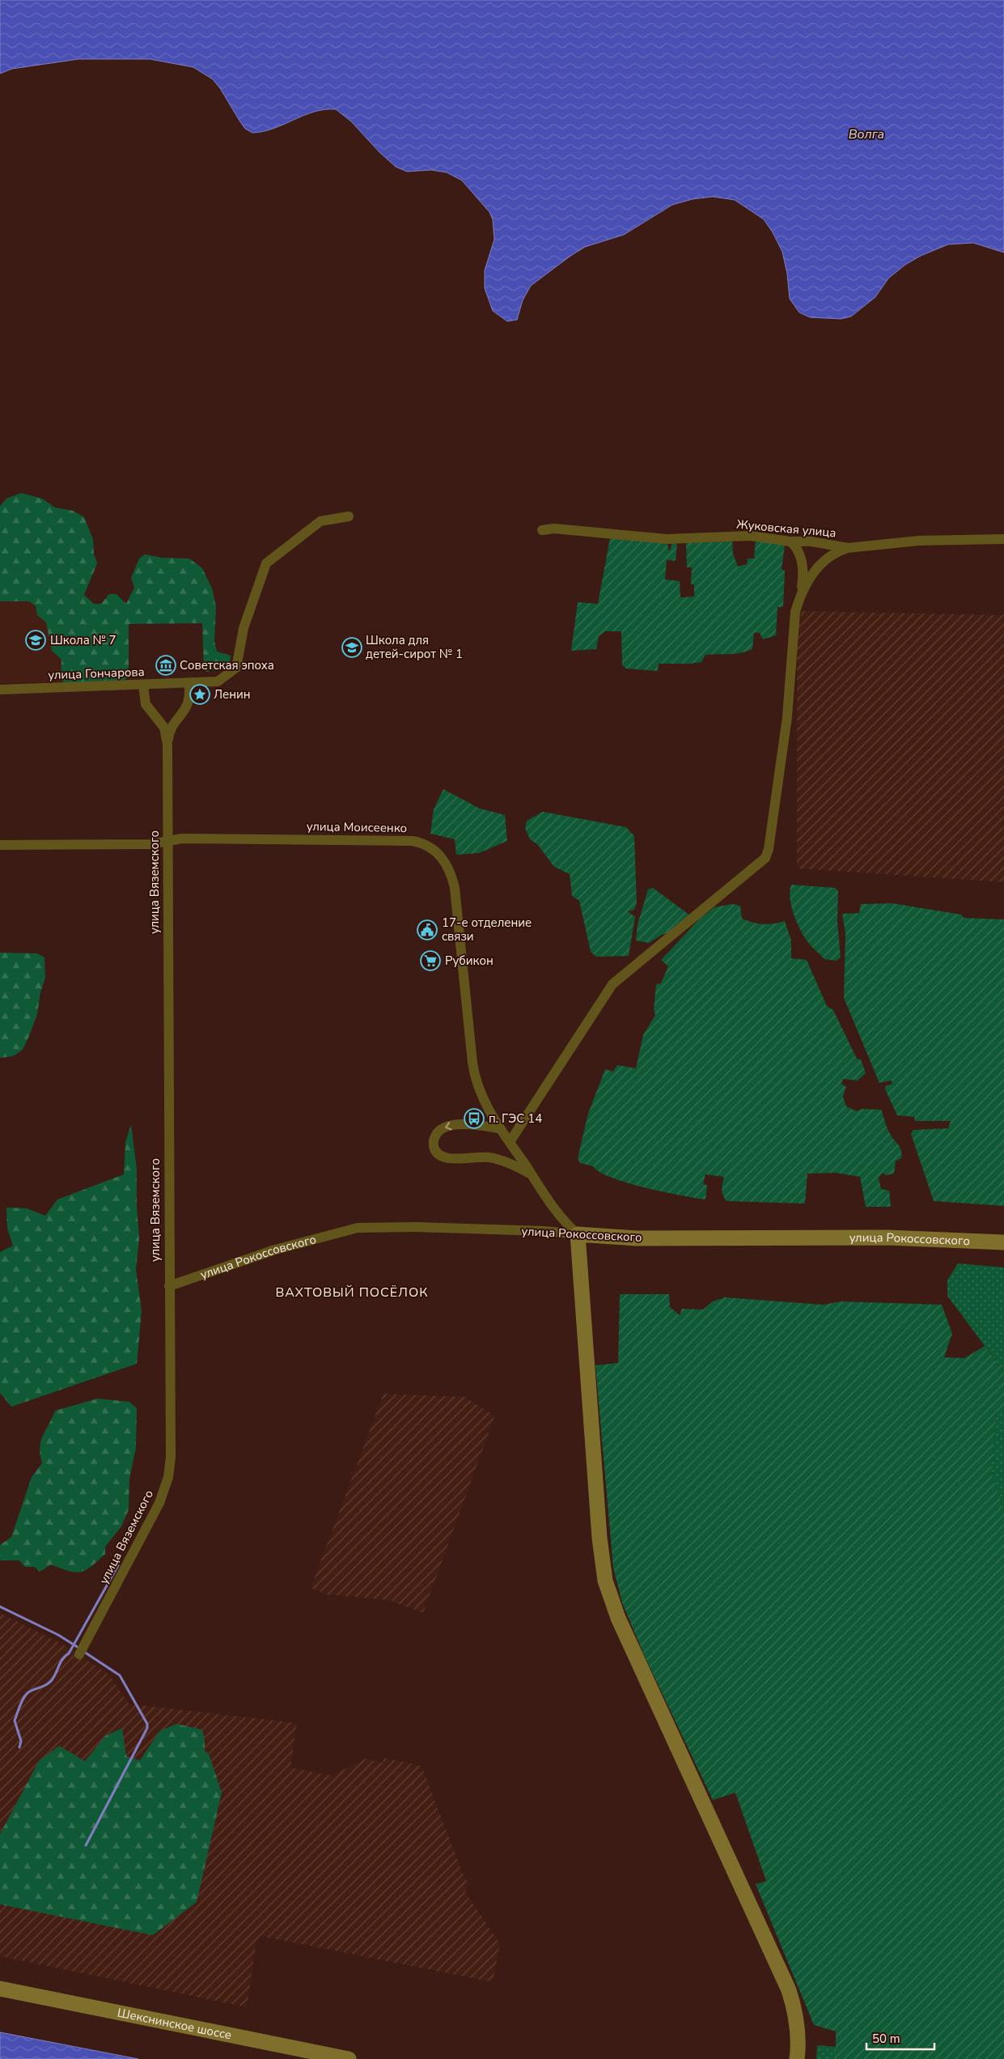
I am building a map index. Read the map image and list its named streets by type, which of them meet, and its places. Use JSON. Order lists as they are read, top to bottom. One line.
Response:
{"streets":{"street":["Жуковская улица","улица Гончарова","улица Моисеенко","улица Вяземского","улица Рокоссовского","Шекснинское шоссе"]},"crossings":[["улица Моисеенко","улица Вяземского"],["улица Моисеенко","улица Рокоссовского"],["улица Вяземского","улица Рокоссовского"]],"districts":["ВАХТОВЫЙ ПОСЁЛОК"],"water":["Волга"],"places":{"school or university":["Школа № 7","Школа для детей-сирот № 1"],"museum":["Советская эпоха"],"place":["Ленин"],"public building":["17-е отделение связи"],"supermarket":["Рубикон"],"bus stop":["п. ГЭС 14"]},"scale_bar":"50 m"}
